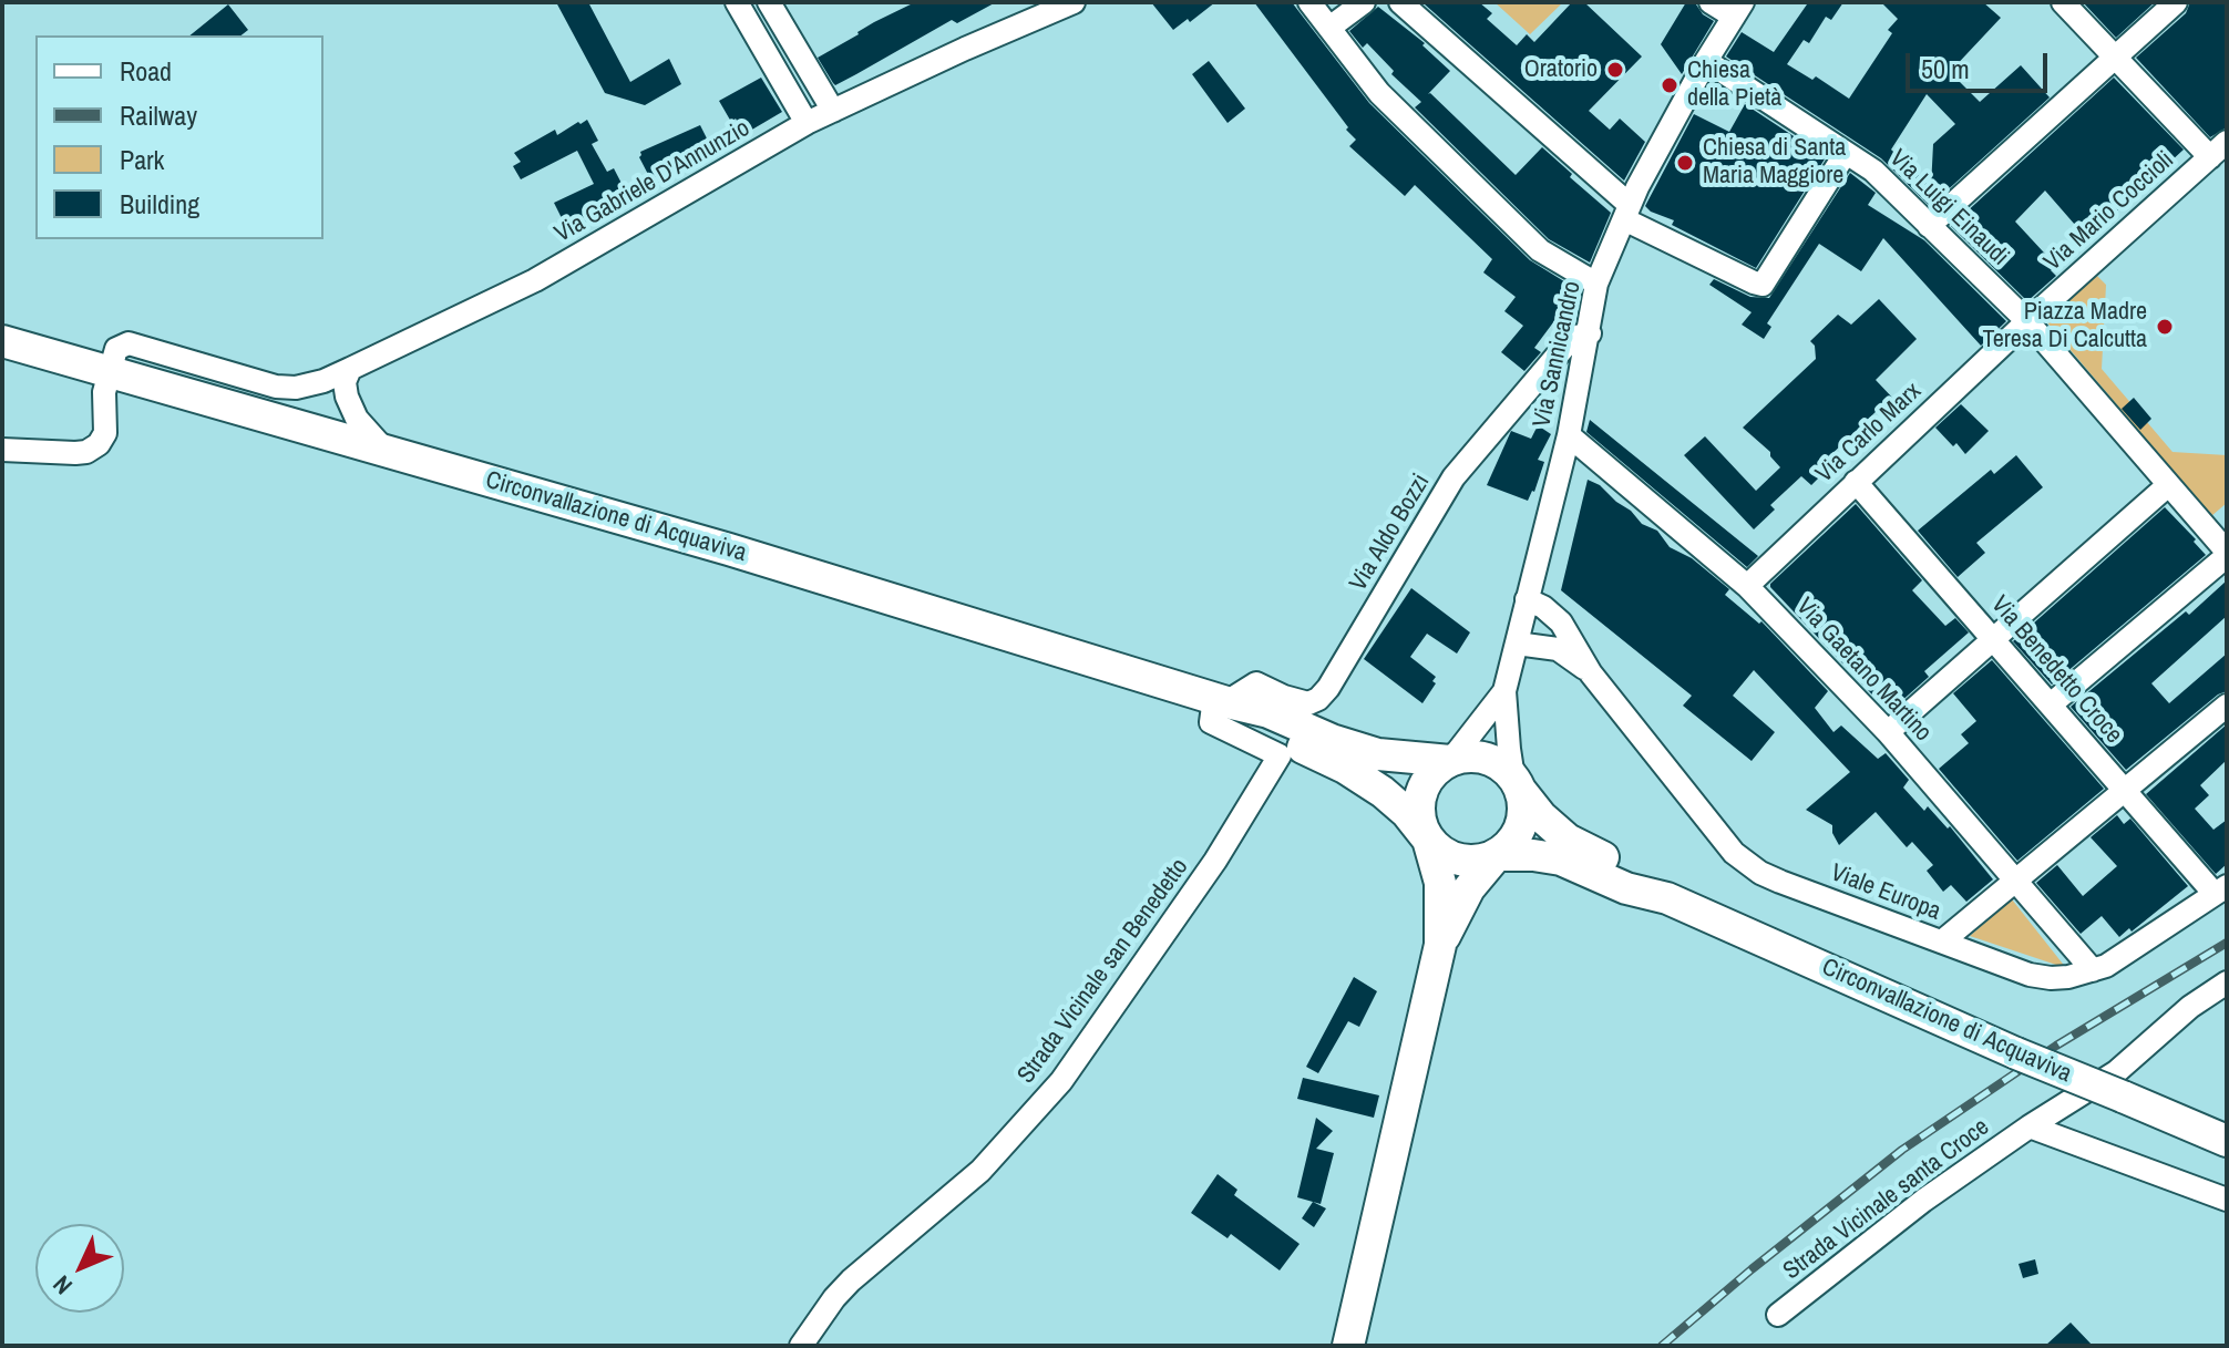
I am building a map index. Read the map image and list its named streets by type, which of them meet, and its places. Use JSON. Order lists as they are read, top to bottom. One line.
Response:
{"streets":{"main road":["Circonvallazione di Acquaviva"],"street":["Via Gabriele D'Annunzio","Via Luigi Einaudi","Via Mario Coccioli","Via Sannicandro","Via Carlo Marx","Via Aldo Bozzi","Via Gaetano Martino","Via Benedetto Croce","Viale Europa","Strada Vicinale san Benedetto","Strada Vicinale santa Croce"]},"crossings":[["Via Gabriele D'Annunzio","Circonvallazione di Acquaviva"],["Via Luigi Einaudi","Via Mario Coccioli"],["Via Luigi Einaudi","Via Sannicandro"],["Via Luigi Einaudi","Via Carlo Marx"],["Via Mario Coccioli","Via Carlo Marx"],["Via Sannicandro","Via Aldo Bozzi"],["Via Sannicandro","Via Gaetano Martino"],["Via Sannicandro","Viale Europa"],["Via Carlo Marx","Via Gaetano Martino"],["Via Carlo Marx","Via Benedetto Croce"],["Circonvallazione di Acquaviva","Via Aldo Bozzi"],["Circonvallazione di Acquaviva","Strada Vicinale san Benedetto"],["Via Aldo Bozzi","Strada Vicinale san Benedetto"],["Via Gaetano Martino","Viale Europa"],["Via Benedetto Croce","Viale Europa"]],"places":["Oratorio","Chiesa della Pietà","Chiesa di Santa Maria Maggiore","Piazza Madre Teresa Di Calcutta"],"legend":["Road","Railway","Park","Building"],"scale_bar":"50 m","north":"bottom left"}
